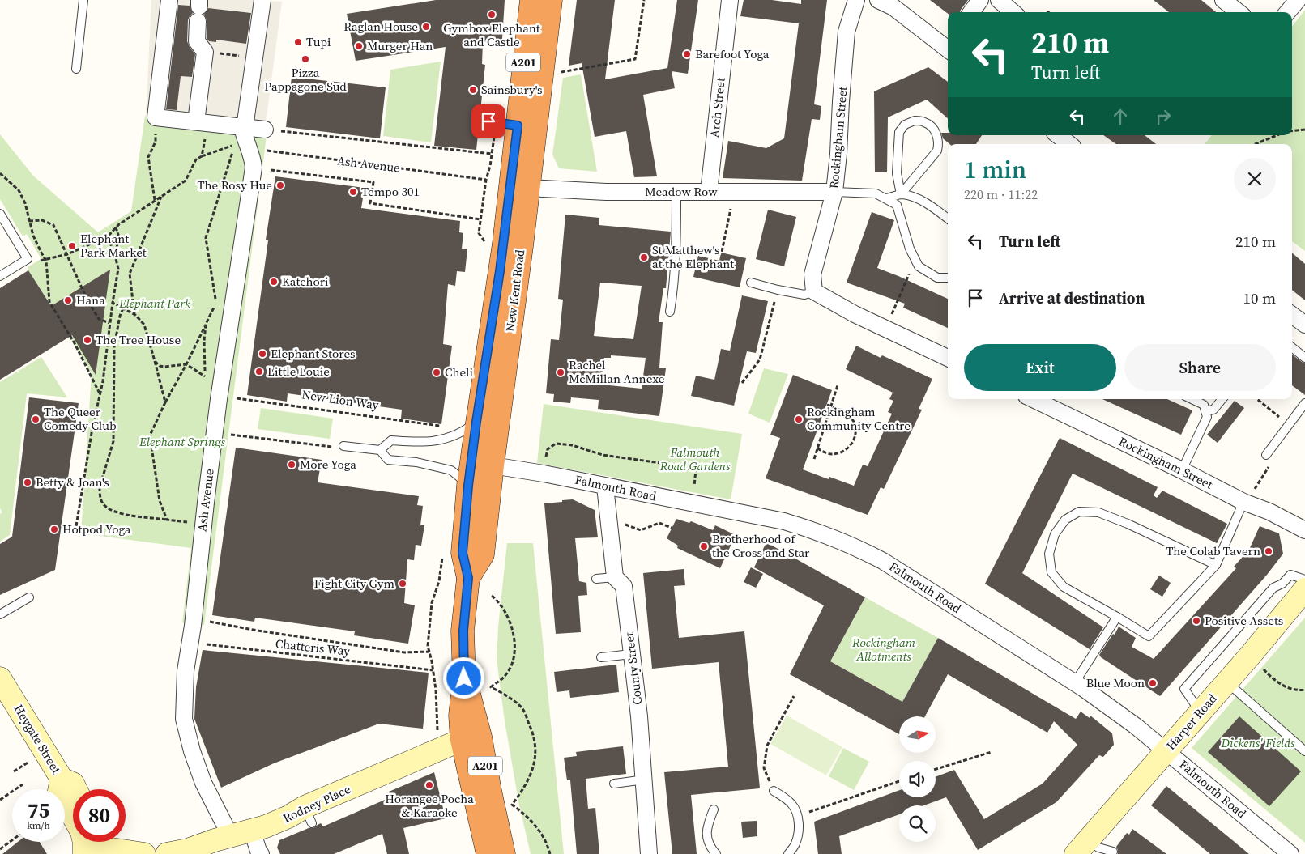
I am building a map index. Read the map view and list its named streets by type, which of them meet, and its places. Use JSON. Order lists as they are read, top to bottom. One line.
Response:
{"streets":{"highway":["A201","New Kent Road"],"street":["Arch Street","Rockingham Street","Ash Avenue","Meadow Row","Falmouth Road","County Street","Harper Road","Heygate Street","Rodney Place"],"path":["New Lion Way","Chatteris Way"]},"crossings":[["Arch Street","Meadow Row"],["Rockingham Street","Meadow Row"],["Ash Avenue","New Lion Way"],["Ash Avenue","Chatteris Way"],["Ash Avenue","Rodney Place"],["Meadow Row","New Kent Road"],["New Kent Road","Falmouth Road"],["New Kent Road","Rodney Place"],["Falmouth Road","County Street"],["Falmouth Road","Harper Road"]],"parks":["Elephant Park","Elephant Springs","Falmouth Road Gardens","Rockingham Allotments","Dickens' Fields"],"places":["Gymbox Elephant and Castle","Raglan House","Tupi","Murger Han","Barefoot Yoga","Pizza Pappagone Sud","Sainsbury's","The Rosy Hue","Tempo 301","Elephant Park Market","St Matthew's at the Elephant","Katchori","Hana","The Tree House","Elephant Stores","Little Louie","Cheli","Rachel McMillan Annexe","The Queer Comedy Club","Rockingham Community Centre","More Yoga","Betty & Joan's","Hotpod Yoga","Brotherhood of the Cross and Star","The Colab Tavern","Fight City Gym","Positive Assets","Blue Moon","Horangee Pocha & Karaoke"],"north":"right","page":{"turn":["210 m","Turn left"],"heading":["1 min","220 m · 11:22"],"list":[{"name":"Turn left","value":"210 m"},{"name":"Arrive at destination","value":"10 m"}],"buttons":["Exit","Share"],"speed":"75 km/h","limit":"80"}}
